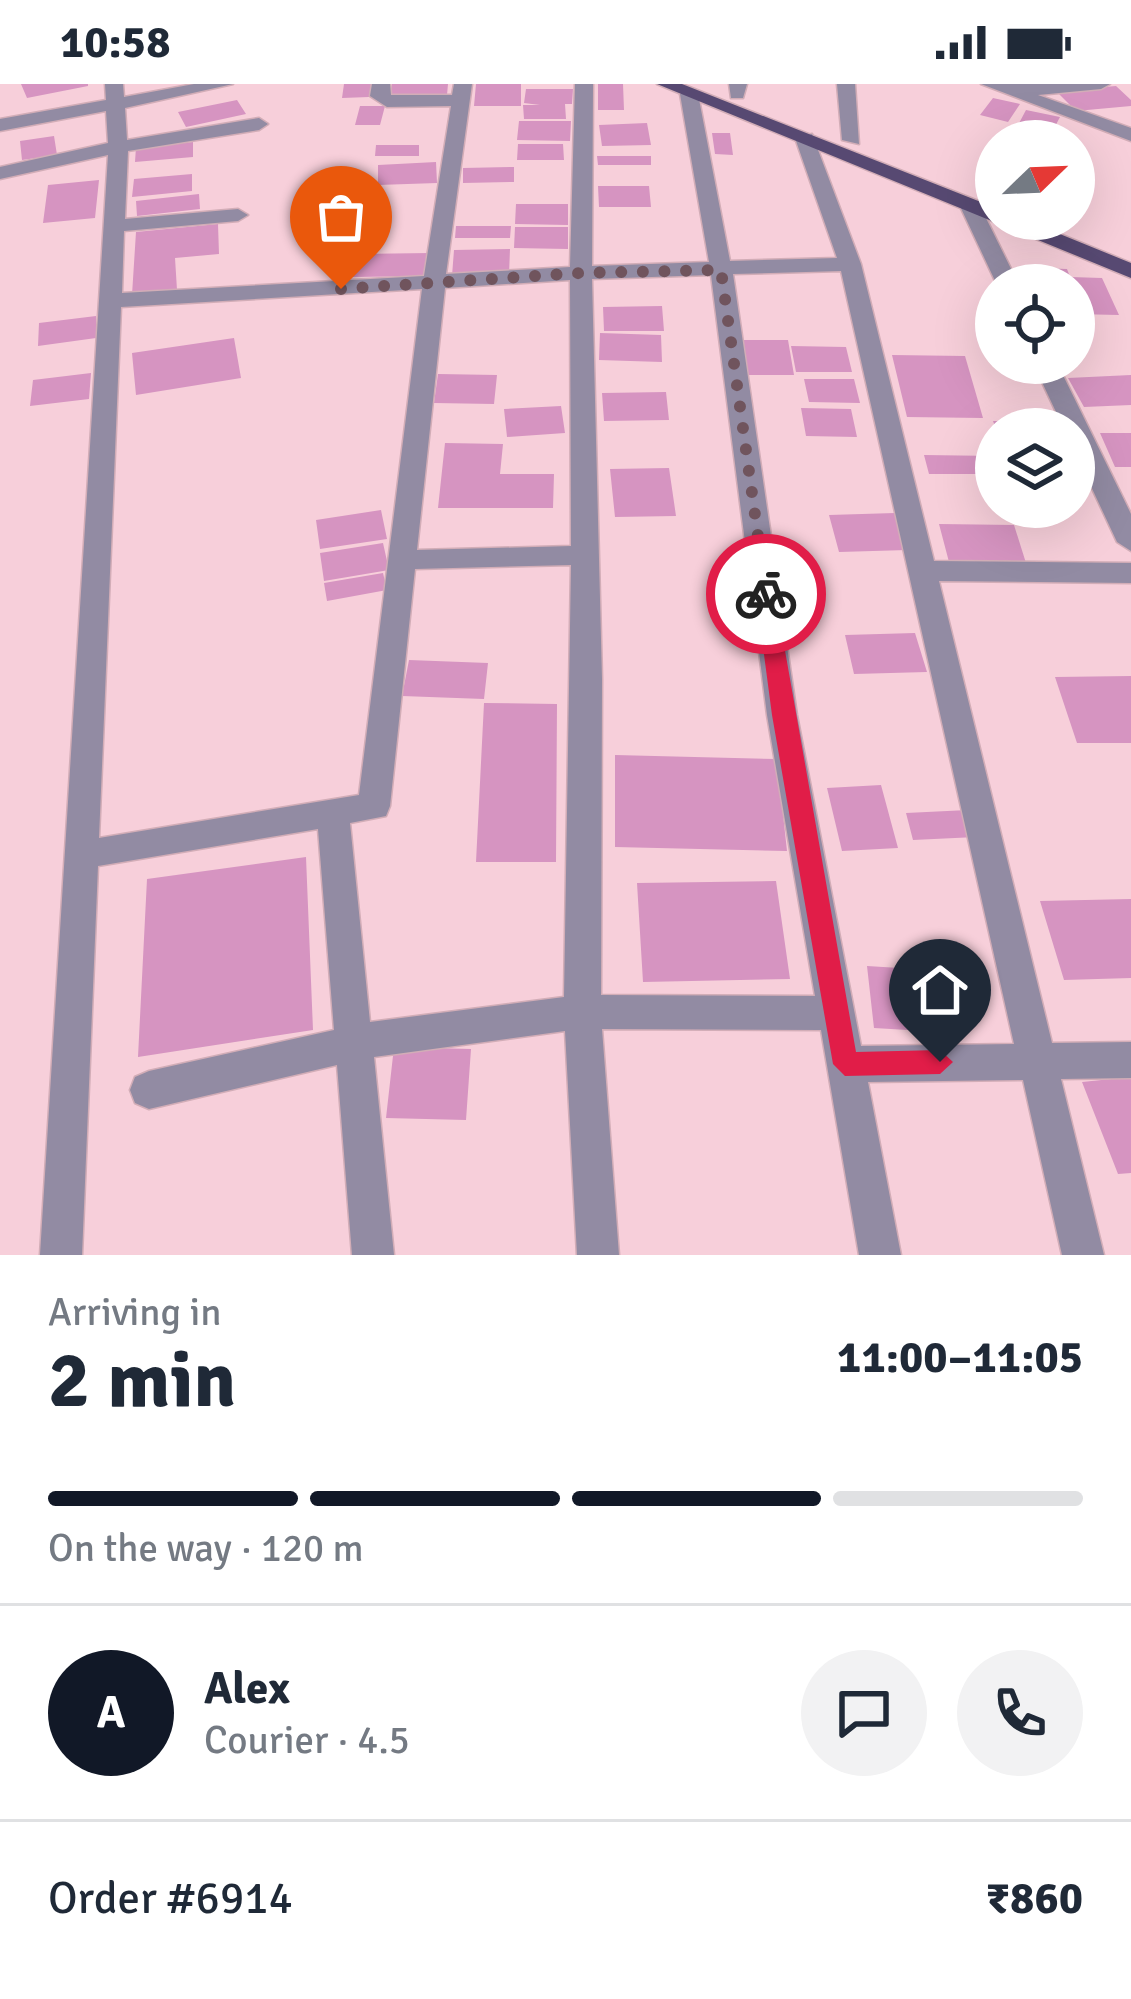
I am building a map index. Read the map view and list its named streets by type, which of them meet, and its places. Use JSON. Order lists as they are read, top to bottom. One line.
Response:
{"north":"top right","page":{"status":"10:58","heading":["2 min","Arriving in","11:00–11:05"],"panel":["Alex","Courier · 4.5","Order #6914","₹860"],"bar":"On the way · 120 m","round":"A"}}
